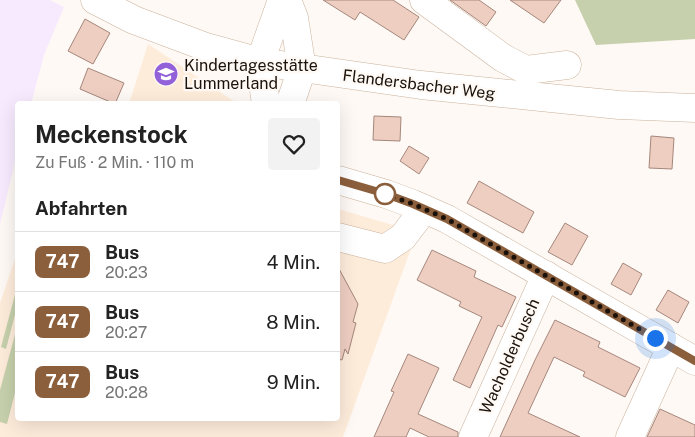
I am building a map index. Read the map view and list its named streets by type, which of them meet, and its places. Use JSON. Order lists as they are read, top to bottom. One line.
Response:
{"streets":{"street":["Flandersbacher Weg","Wacholderbusch"]},"places":{"school or university":["Kindertagesstätte Lummerland"]},"lines":["bus line 747"],"page":{"heading":[["Meckenstock","Zu Fuß · 2 Min. · 110 m"],"Abfahrten"],"list":[{"mark":"747","name":"Bus","note":"20:23","value":"4 Min."},{"mark":"747","name":"Bus","note":"20:27","value":"8 Min."},{"mark":"747","name":"Bus","note":"20:28","value":"9 Min."}]}}
